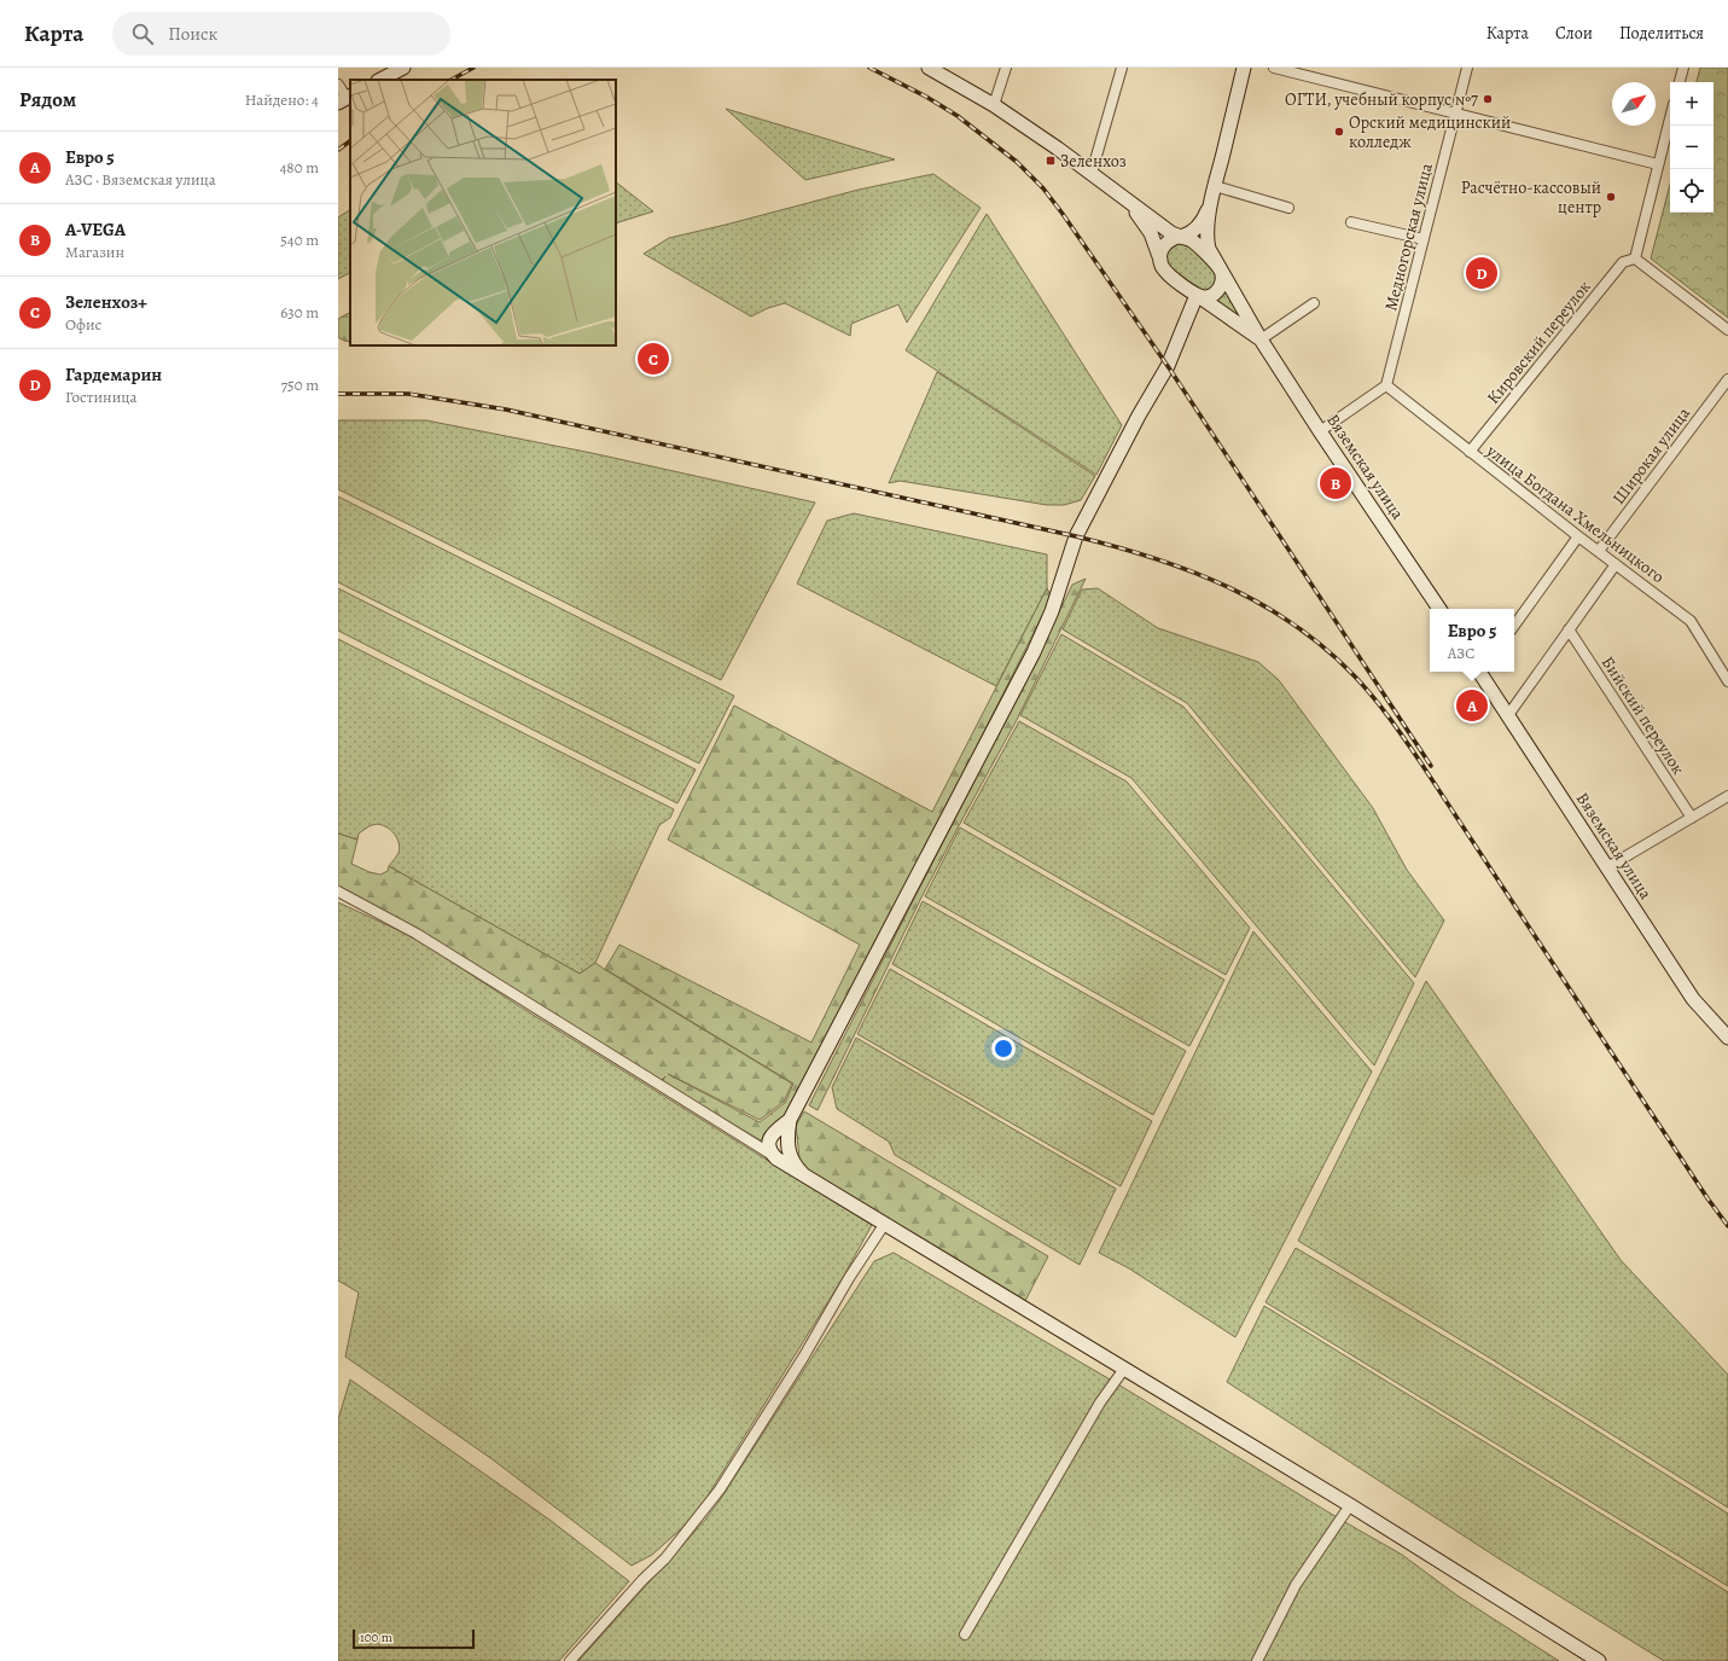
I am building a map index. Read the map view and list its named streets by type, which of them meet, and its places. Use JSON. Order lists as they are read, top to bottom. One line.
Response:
{"streets":{"main road":["Вяземская улица"],"street":["Медногорская улица","Кировский переулок","Широкая улица","улица Богдана Хмельницкого","Бийский переулок"]},"crossings":[["Медногорская улица","улица Богдана Хмельницкого"],["Кировский переулок","улица Богдана Хмельницкого"],["Широкая улица","улица Богдана Хмельницкого"]],"places":{"other":["ОГТИ, учебный корпус №7","Орский медицинский колледж","Расчётно-кассовый центр"],"transit":["Зеленхоз"]},"scale_bar":"100 m","north":"top right","page":{"header":"Карта","search":"Поиск","nav":["Карта","Слои","Поделиться"],"heading":["Рядом","Найдено: 4"],"map_buttons":["+","−"],"list":[{"mark":"A","name":"Евро 5","note":"АЗС · Вяземская улица","value":"480 m"},{"mark":"B","name":"A-VEGA","note":"Магазин","value":"540 m"},{"mark":"C","name":"Зеленхоз+","note":"Офис","value":"630 m"},{"mark":"D","name":"Гардемарин","note":"Гостиница","value":"750 m"}],"pins":["D","C","B","A"],"popup":["Евро 5","АЗС"],"scale":"100 m"}}
